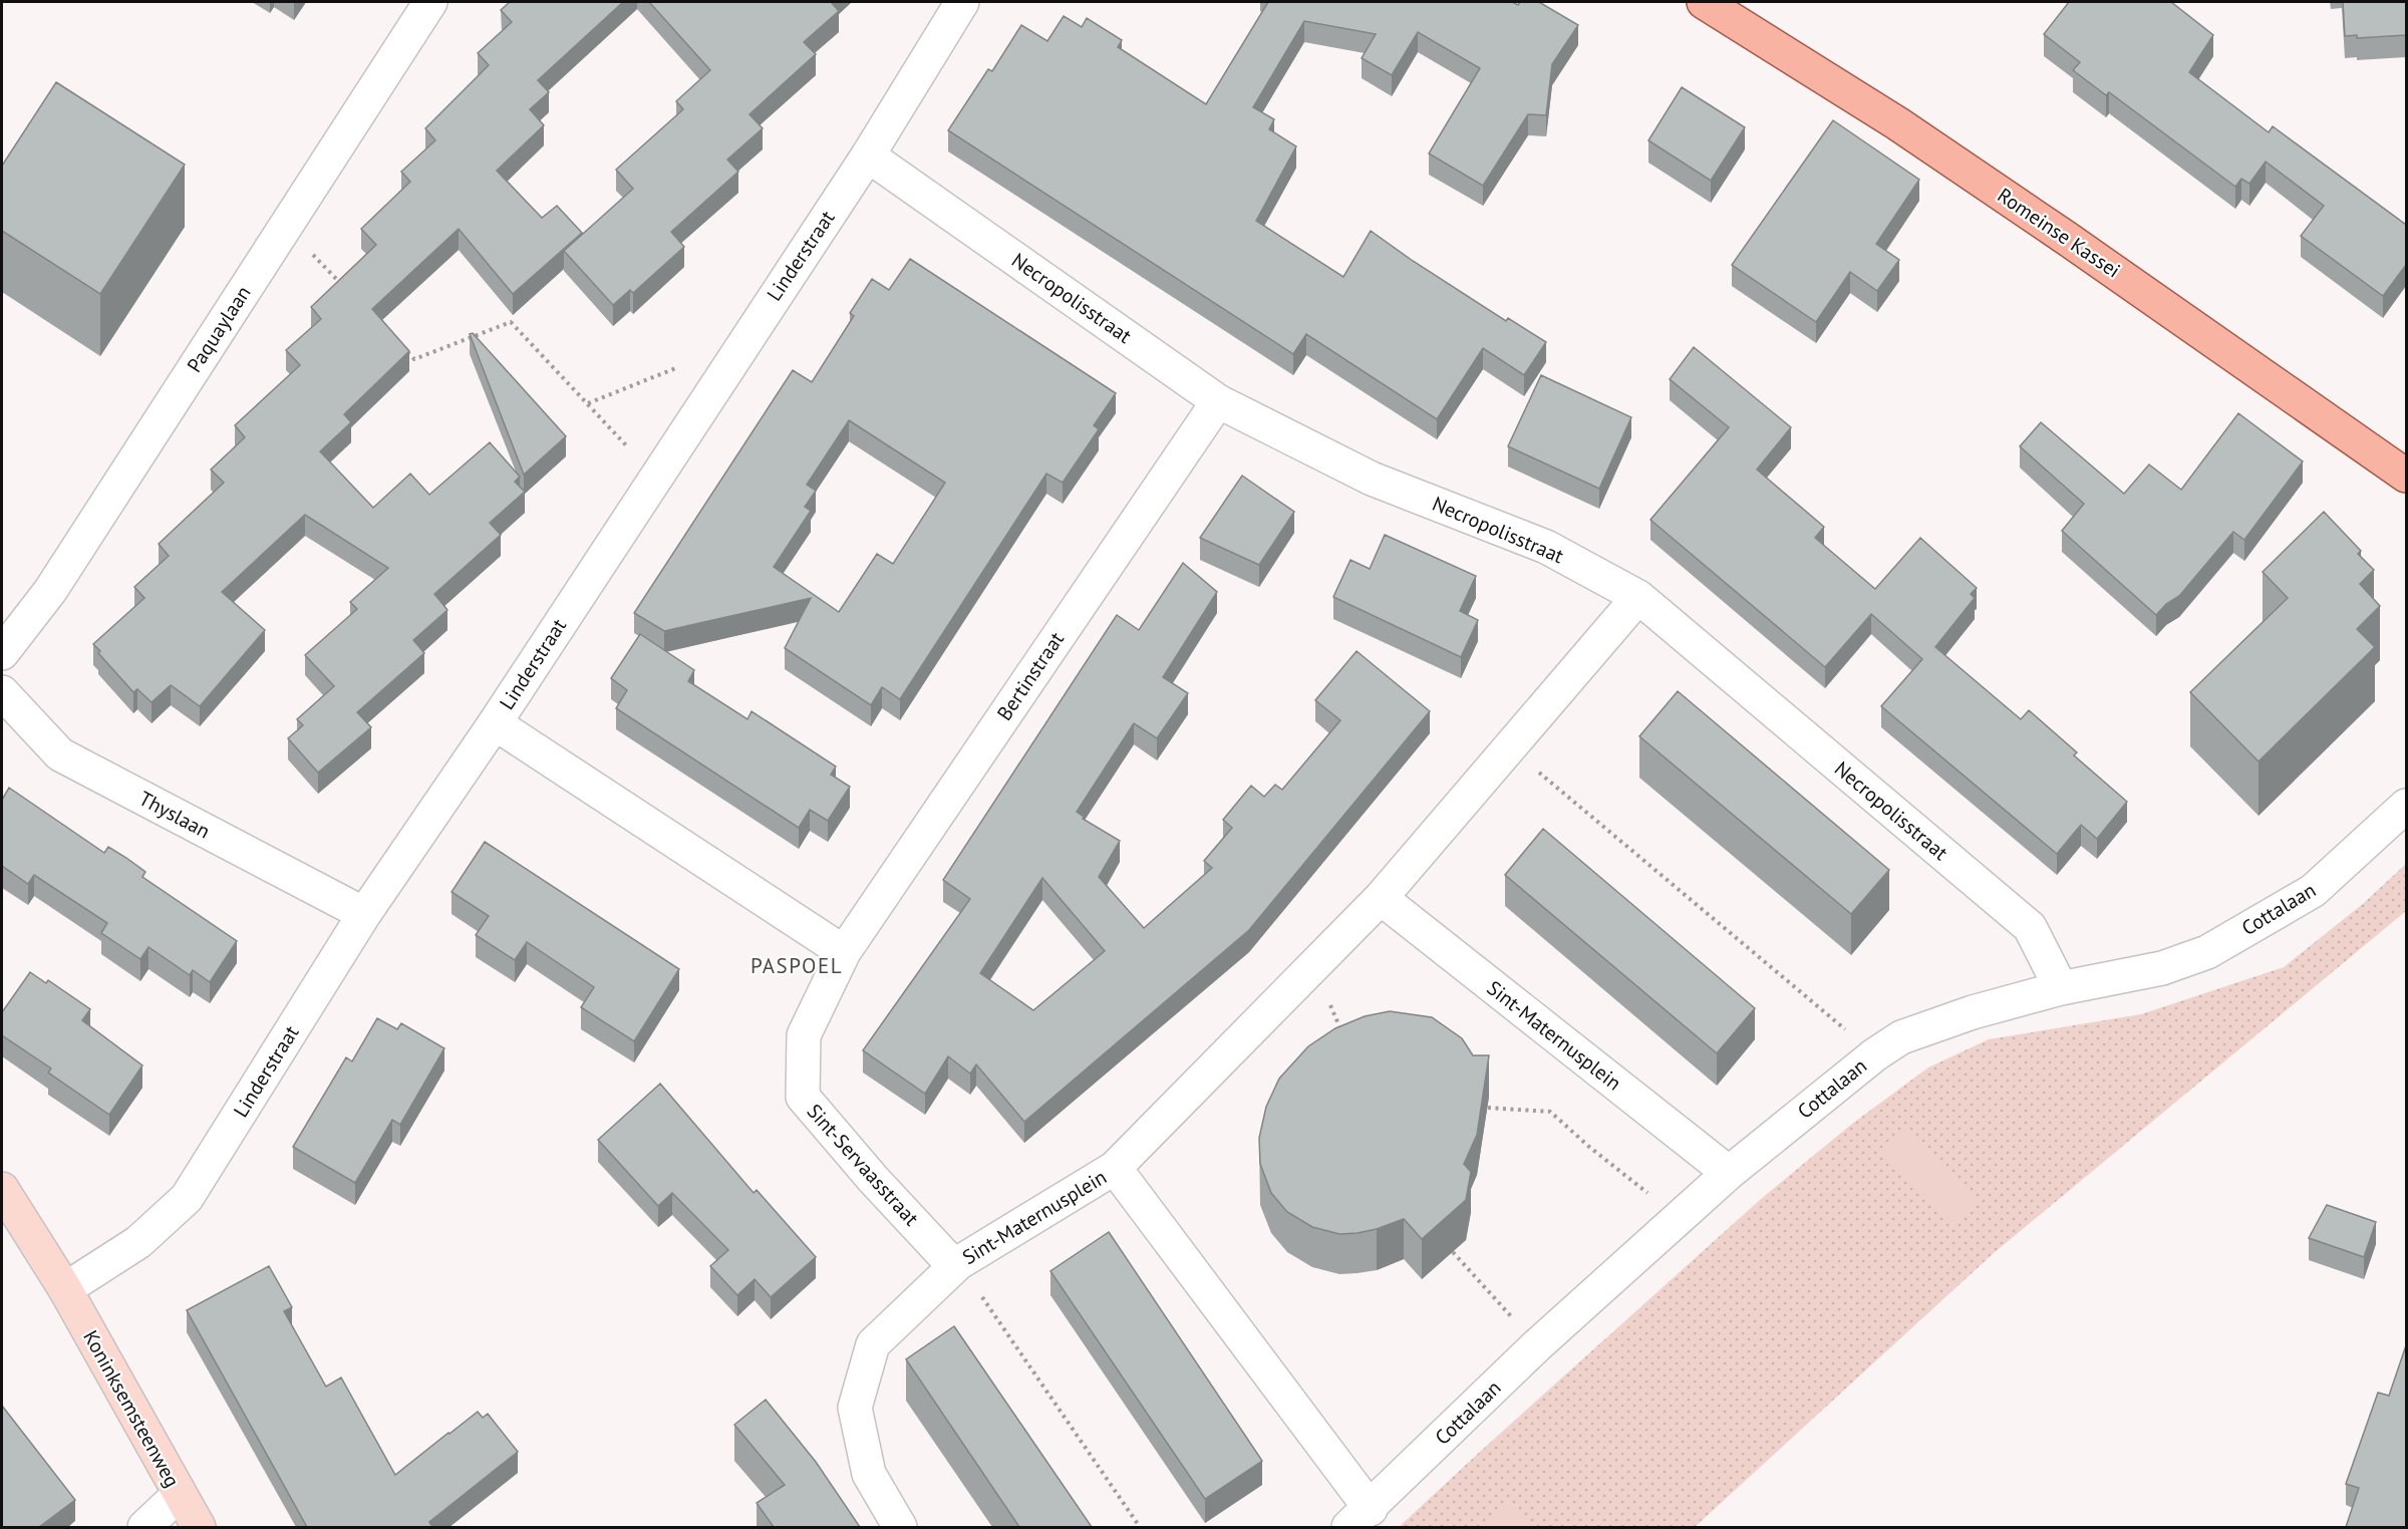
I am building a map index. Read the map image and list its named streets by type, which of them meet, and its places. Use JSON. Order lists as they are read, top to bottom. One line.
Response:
{"streets":{"main road":["Romeinse Kassei"],"street":["Linderstraat","Necropolisstraat","Paquaylaan","Bertinstraat","Thyslaan","Cottalaan","Sint-Maternusplein","Sint-Servaasstraat","Koninksemsteenweg"]},"crossings":[["Linderstraat","Necropolisstraat"],["Linderstraat","Thyslaan"],["Linderstraat","Koninksemsteenweg"],["Necropolisstraat","Bertinstraat"],["Necropolisstraat","Cottalaan"],["Necropolisstraat","Sint-Maternusplein"],["Bertinstraat","Sint-Servaasstraat"],["Cottalaan","Sint-Maternusplein"],["Sint-Maternusplein","Sint-Servaasstraat"]],"districts":["PASPOEL"]}
